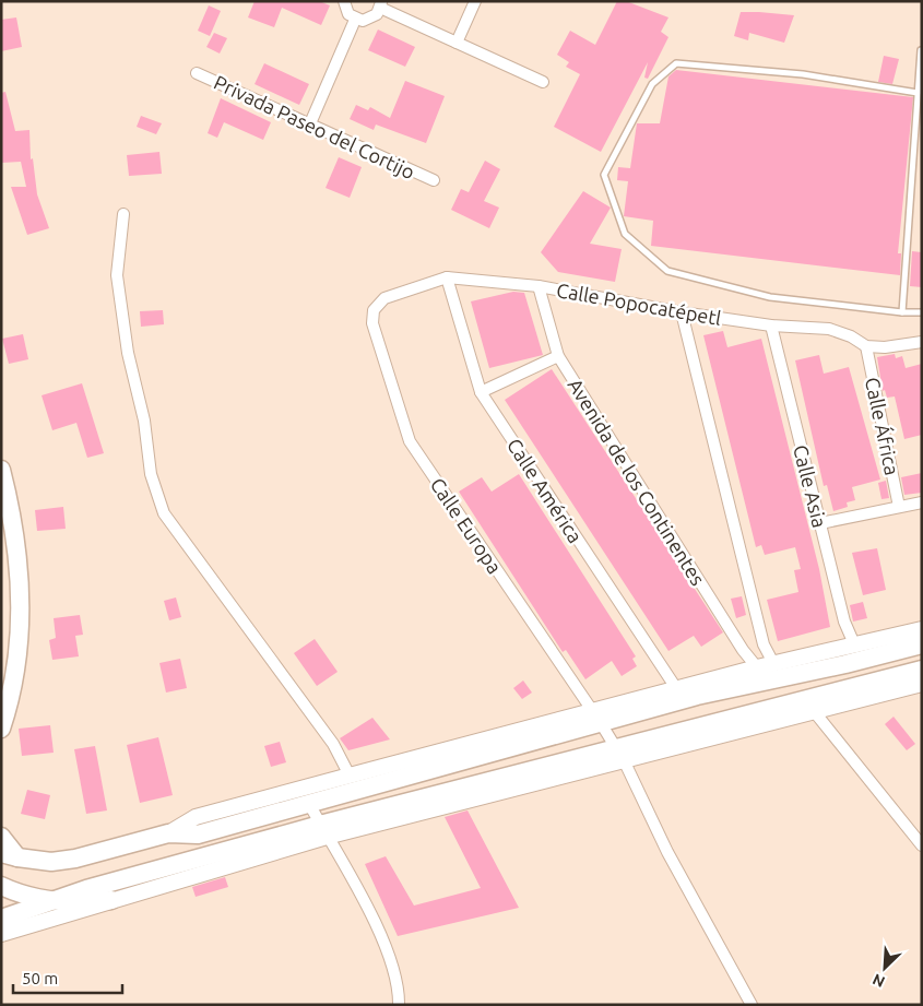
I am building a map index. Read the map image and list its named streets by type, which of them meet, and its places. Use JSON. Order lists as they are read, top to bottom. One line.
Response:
{"streets":{"street":["Privada Paseo del Cortijo","Calle Popocatépetl","Calle África","Avenida de los Continentes","Calle Asia","Calle América","Calle Europa"]},"crossings":[["Calle Popocatépetl","Calle África"],["Calle Popocatépetl","Avenida de los Continentes"],["Calle Popocatépetl","Calle Asia"],["Calle Popocatépetl","Calle América"],["Calle Popocatépetl","Calle Europa"]],"scale_bar":"50 m","north":"bottom left"}
